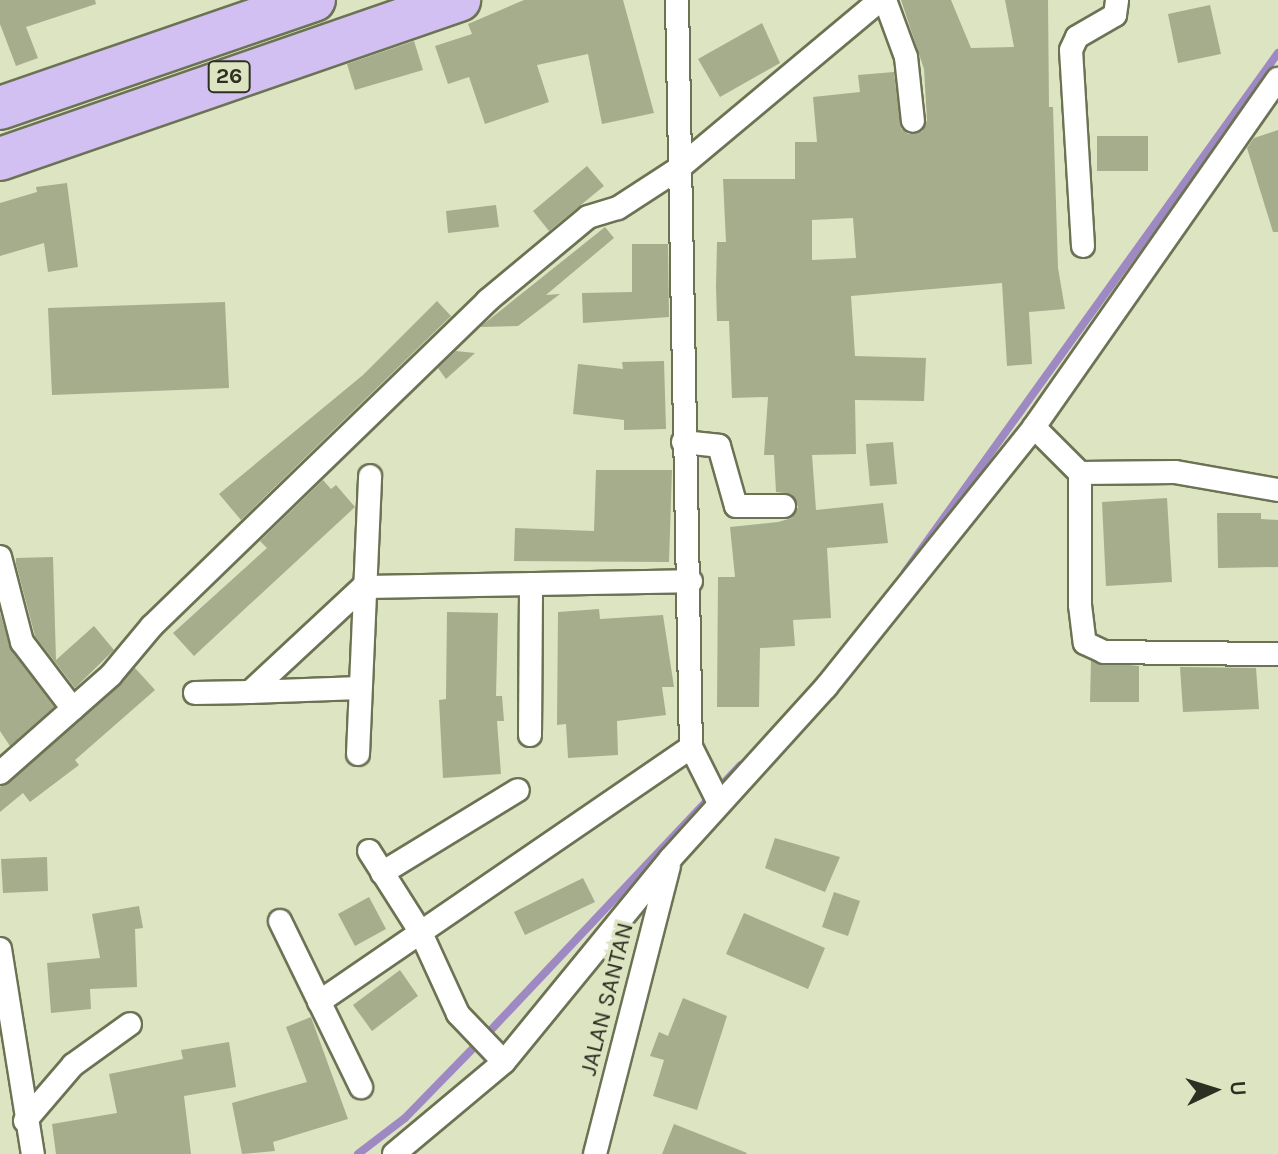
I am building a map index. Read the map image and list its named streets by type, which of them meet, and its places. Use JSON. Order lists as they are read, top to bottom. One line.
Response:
{"streets":{"highway":["26"],"street":["JALAN SANTAN"]},"north":"right"}
